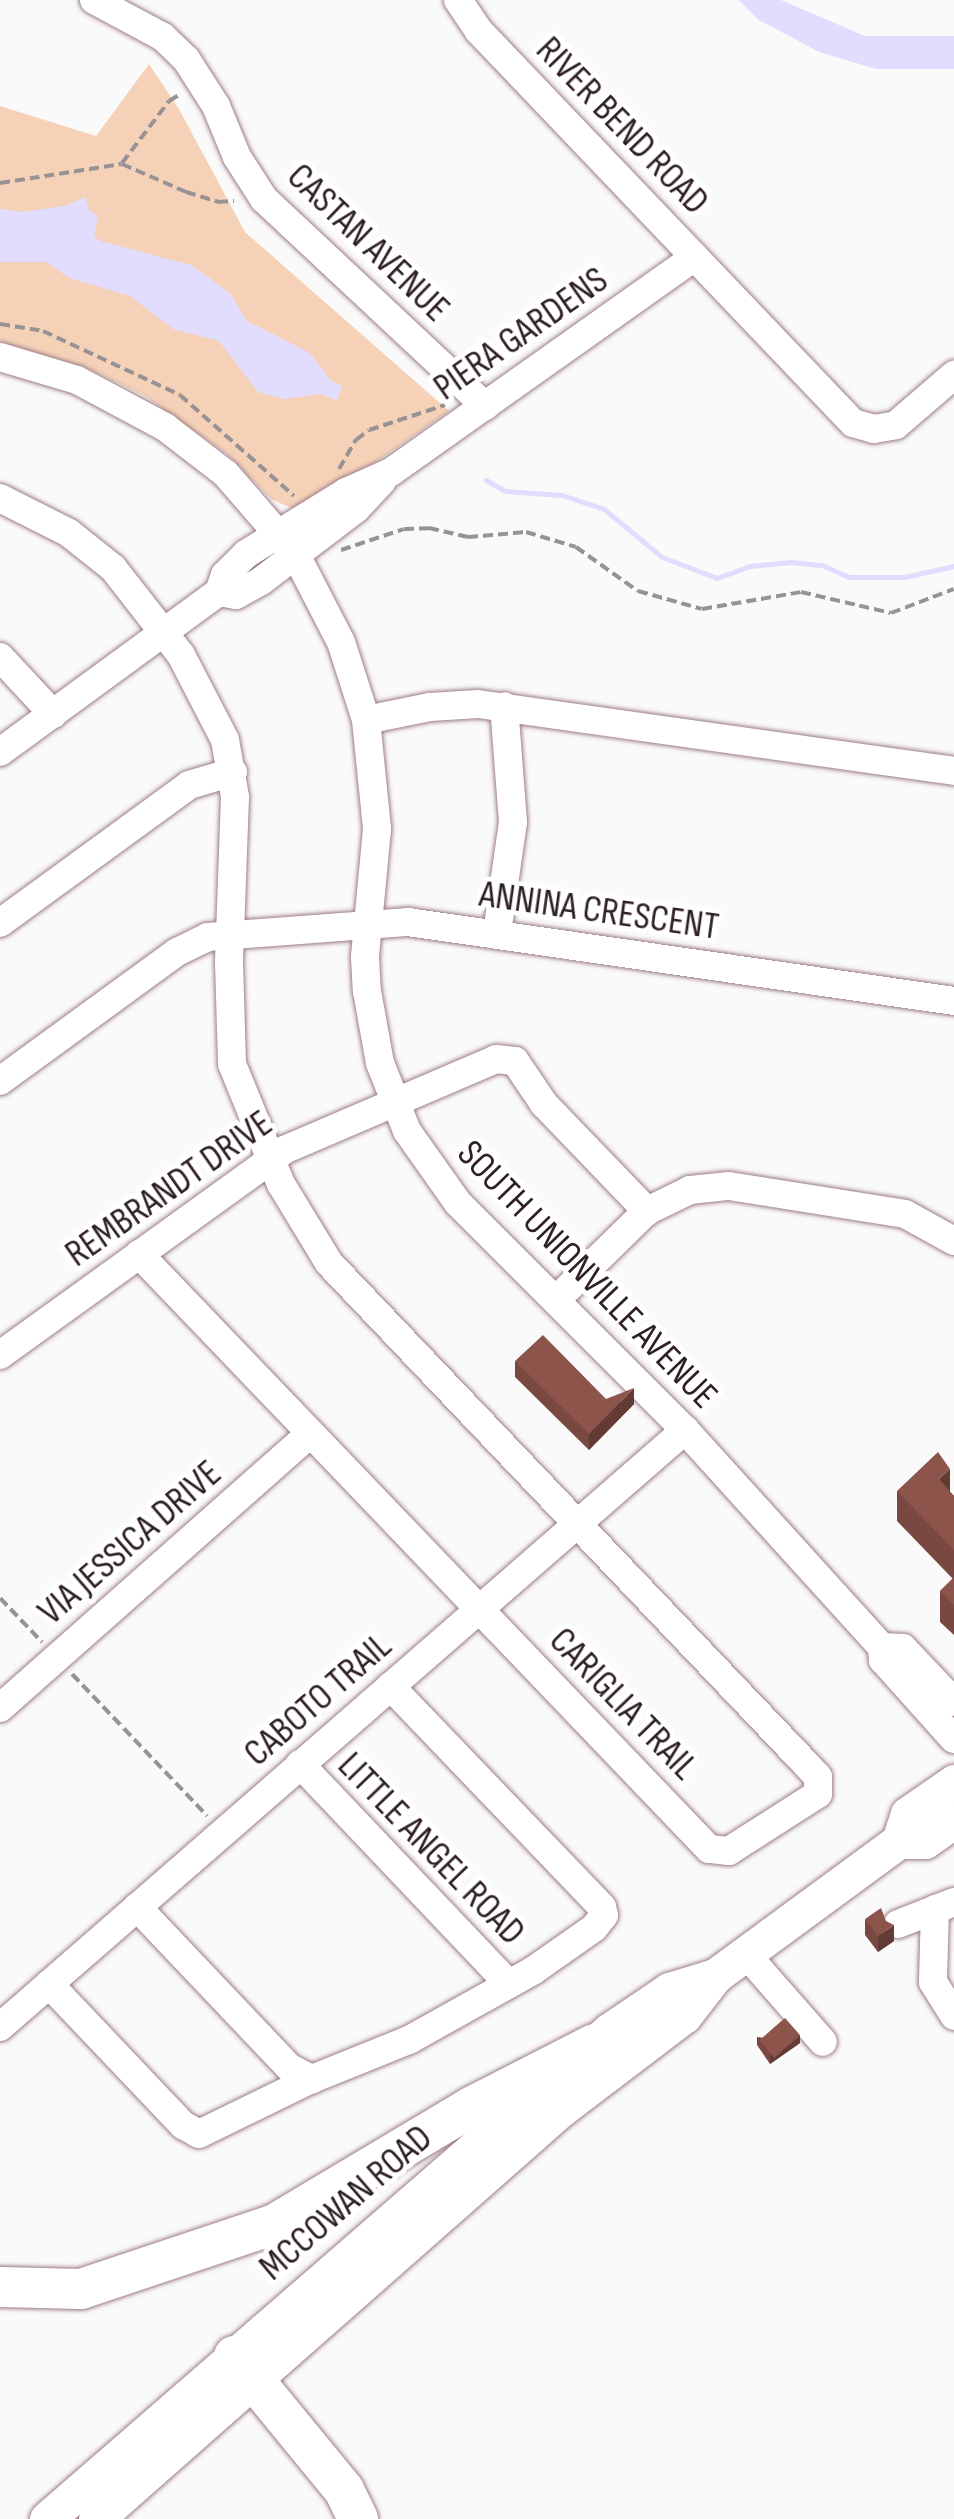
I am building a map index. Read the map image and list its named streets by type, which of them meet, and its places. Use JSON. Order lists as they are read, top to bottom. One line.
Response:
{"streets":{"main road":["MCCOWAN ROAD"],"street":["RIVER BEND ROAD","CASTAN AVENUE","PIERA GARDENS","ANNINA CRESCENT","REMBRANDT DRIVE","SOUTH UNIONVILLE AVENUE","VIA JESSICA DRIVE","CABOTO TRAIL","CARIGLIA TRAIL","LITTLE ANGEL ROAD"]},"crossings":[["RIVER BEND ROAD","PIERA GARDENS"],["CASTAN AVENUE","PIERA GARDENS"],["PIERA GARDENS","SOUTH UNIONVILLE AVENUE"],["ANNINA CRESCENT","SOUTH UNIONVILLE AVENUE"],["REMBRANDT DRIVE","SOUTH UNIONVILLE AVENUE"],["REMBRANDT DRIVE","CARIGLIA TRAIL"],["SOUTH UNIONVILLE AVENUE","CABOTO TRAIL"],["VIA JESSICA DRIVE","CARIGLIA TRAIL"],["CABOTO TRAIL","CARIGLIA TRAIL"],["CABOTO TRAIL","LITTLE ANGEL ROAD"]]}
